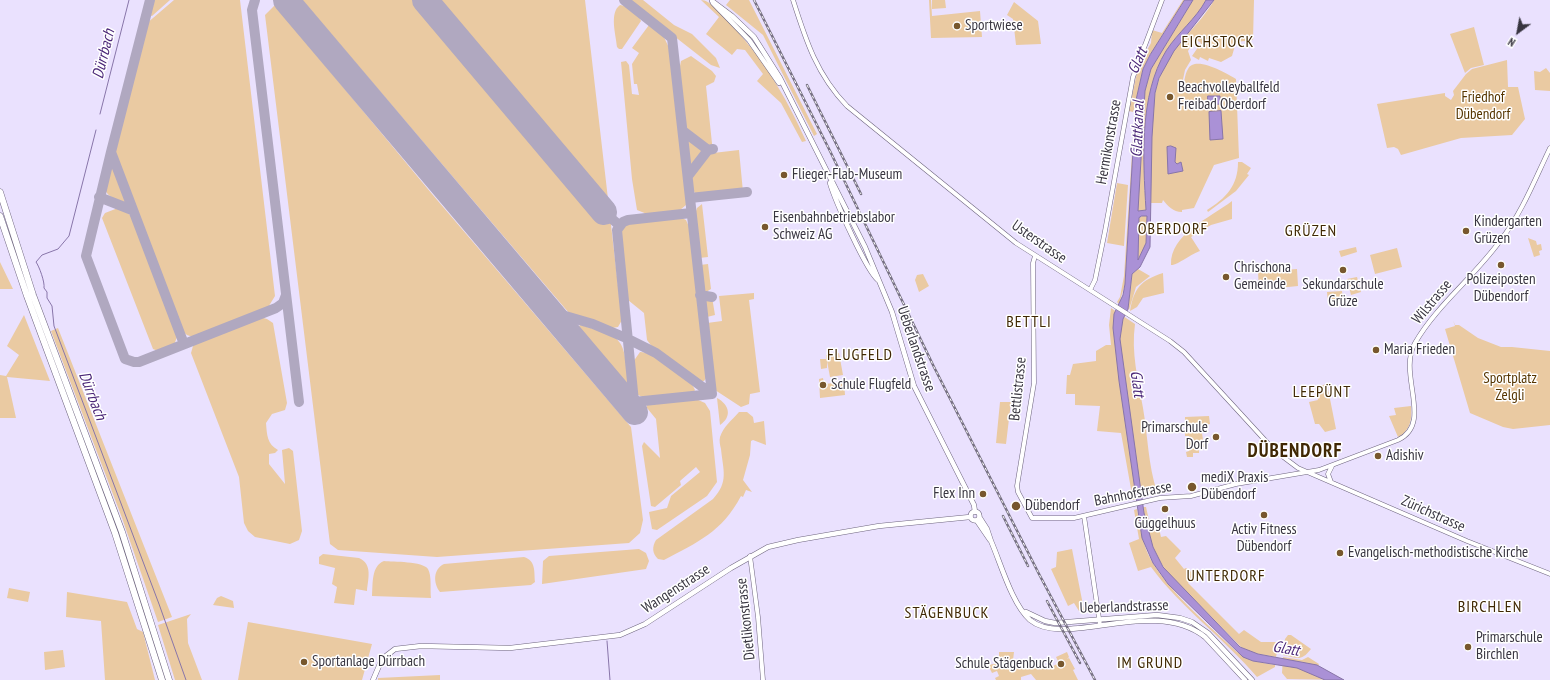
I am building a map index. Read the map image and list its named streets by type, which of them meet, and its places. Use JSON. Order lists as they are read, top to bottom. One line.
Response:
{"streets":{"main road":["Ueberlandstrasse","Wangenstrasse"],"street":["Hermikonstrasse","Usterstrasse","Wilstrasse","Bettlistrasse","Bahnhofstrasse","Zürichstrasse","Dietlikonstrasse"]},"crossings":[["Hermikonstrasse","Usterstrasse"],["Usterstrasse","Wilstrasse"],["Usterstrasse","Bettlistrasse"],["Usterstrasse","Bahnhofstrasse"],["Usterstrasse","Zürichstrasse"],["Wilstrasse","Bahnhofstrasse"],["Wilstrasse","Zürichstrasse"],["Ueberlandstrasse","Wangenstrasse"],["Bettlistrasse","Bahnhofstrasse"],["Bahnhofstrasse","Zürichstrasse"],["Wangenstrasse","Dietlikonstrasse"]],"districts":["EICHSTOCK","OBERDORF","GRÜZEN","BETTLI","FLUGFELD","LEEPÜNT","DÜBENDORF","UNTERDORF","BIRCHLEN","STÄGENBUCK","IM GRUND"],"water":["Dürrbach","Glatt","Glattkanal"],"parks":["Friedhof Dübendorf","Sportplatz Zelgli"],"places":["Sportwiese","Beachvolleyballfeld Freibad Oberdorf","Flieger-Flab-Museum","Eisenbahnbetriebslabor Schweiz AG","Kindergarten Grüzen","Polizeiposten Dübendorf","Sekundarschule Grüze","Chrischona Gemeinde","Maria Frieden","Schule Flugfeld","Primarschule Dorf","Adishiv","mediX Praxis Dübendorf","Flex Inn","Dübendorf","Güggelhuus","Activ Fitness Dübendorf","Evangelisch-methodistische Kirche","Primarschule Birchlen","Sportanlage Dürrbach","Schule Stägenbuck"],"north":"bottom left"}
